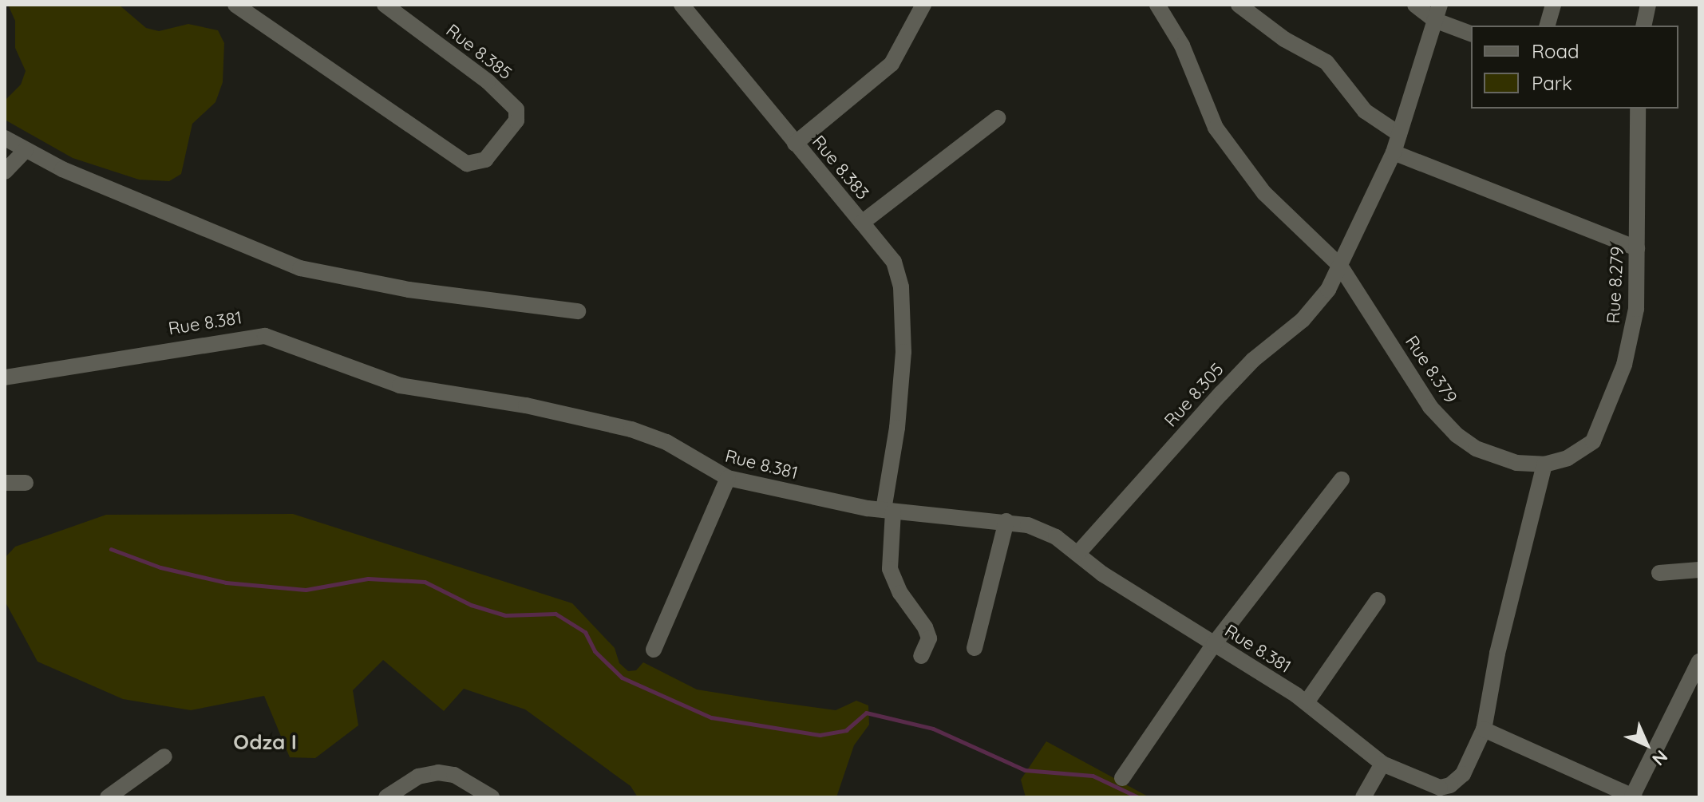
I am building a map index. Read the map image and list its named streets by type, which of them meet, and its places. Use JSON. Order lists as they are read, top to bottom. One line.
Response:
{"streets":{"street":["Rue 8.385","Rue 8.383","Rue 8.279","Rue 8.381","Rue 8.379","Rue 8.305"]},"crossings":[["Rue 8.279","Rue 8.379"],["Rue 8.381","Rue 8.305"],["Rue 8.379","Rue 8.305"]],"districts":["Odza I"],"legend":["Road","Park"],"north":"bottom right"}
